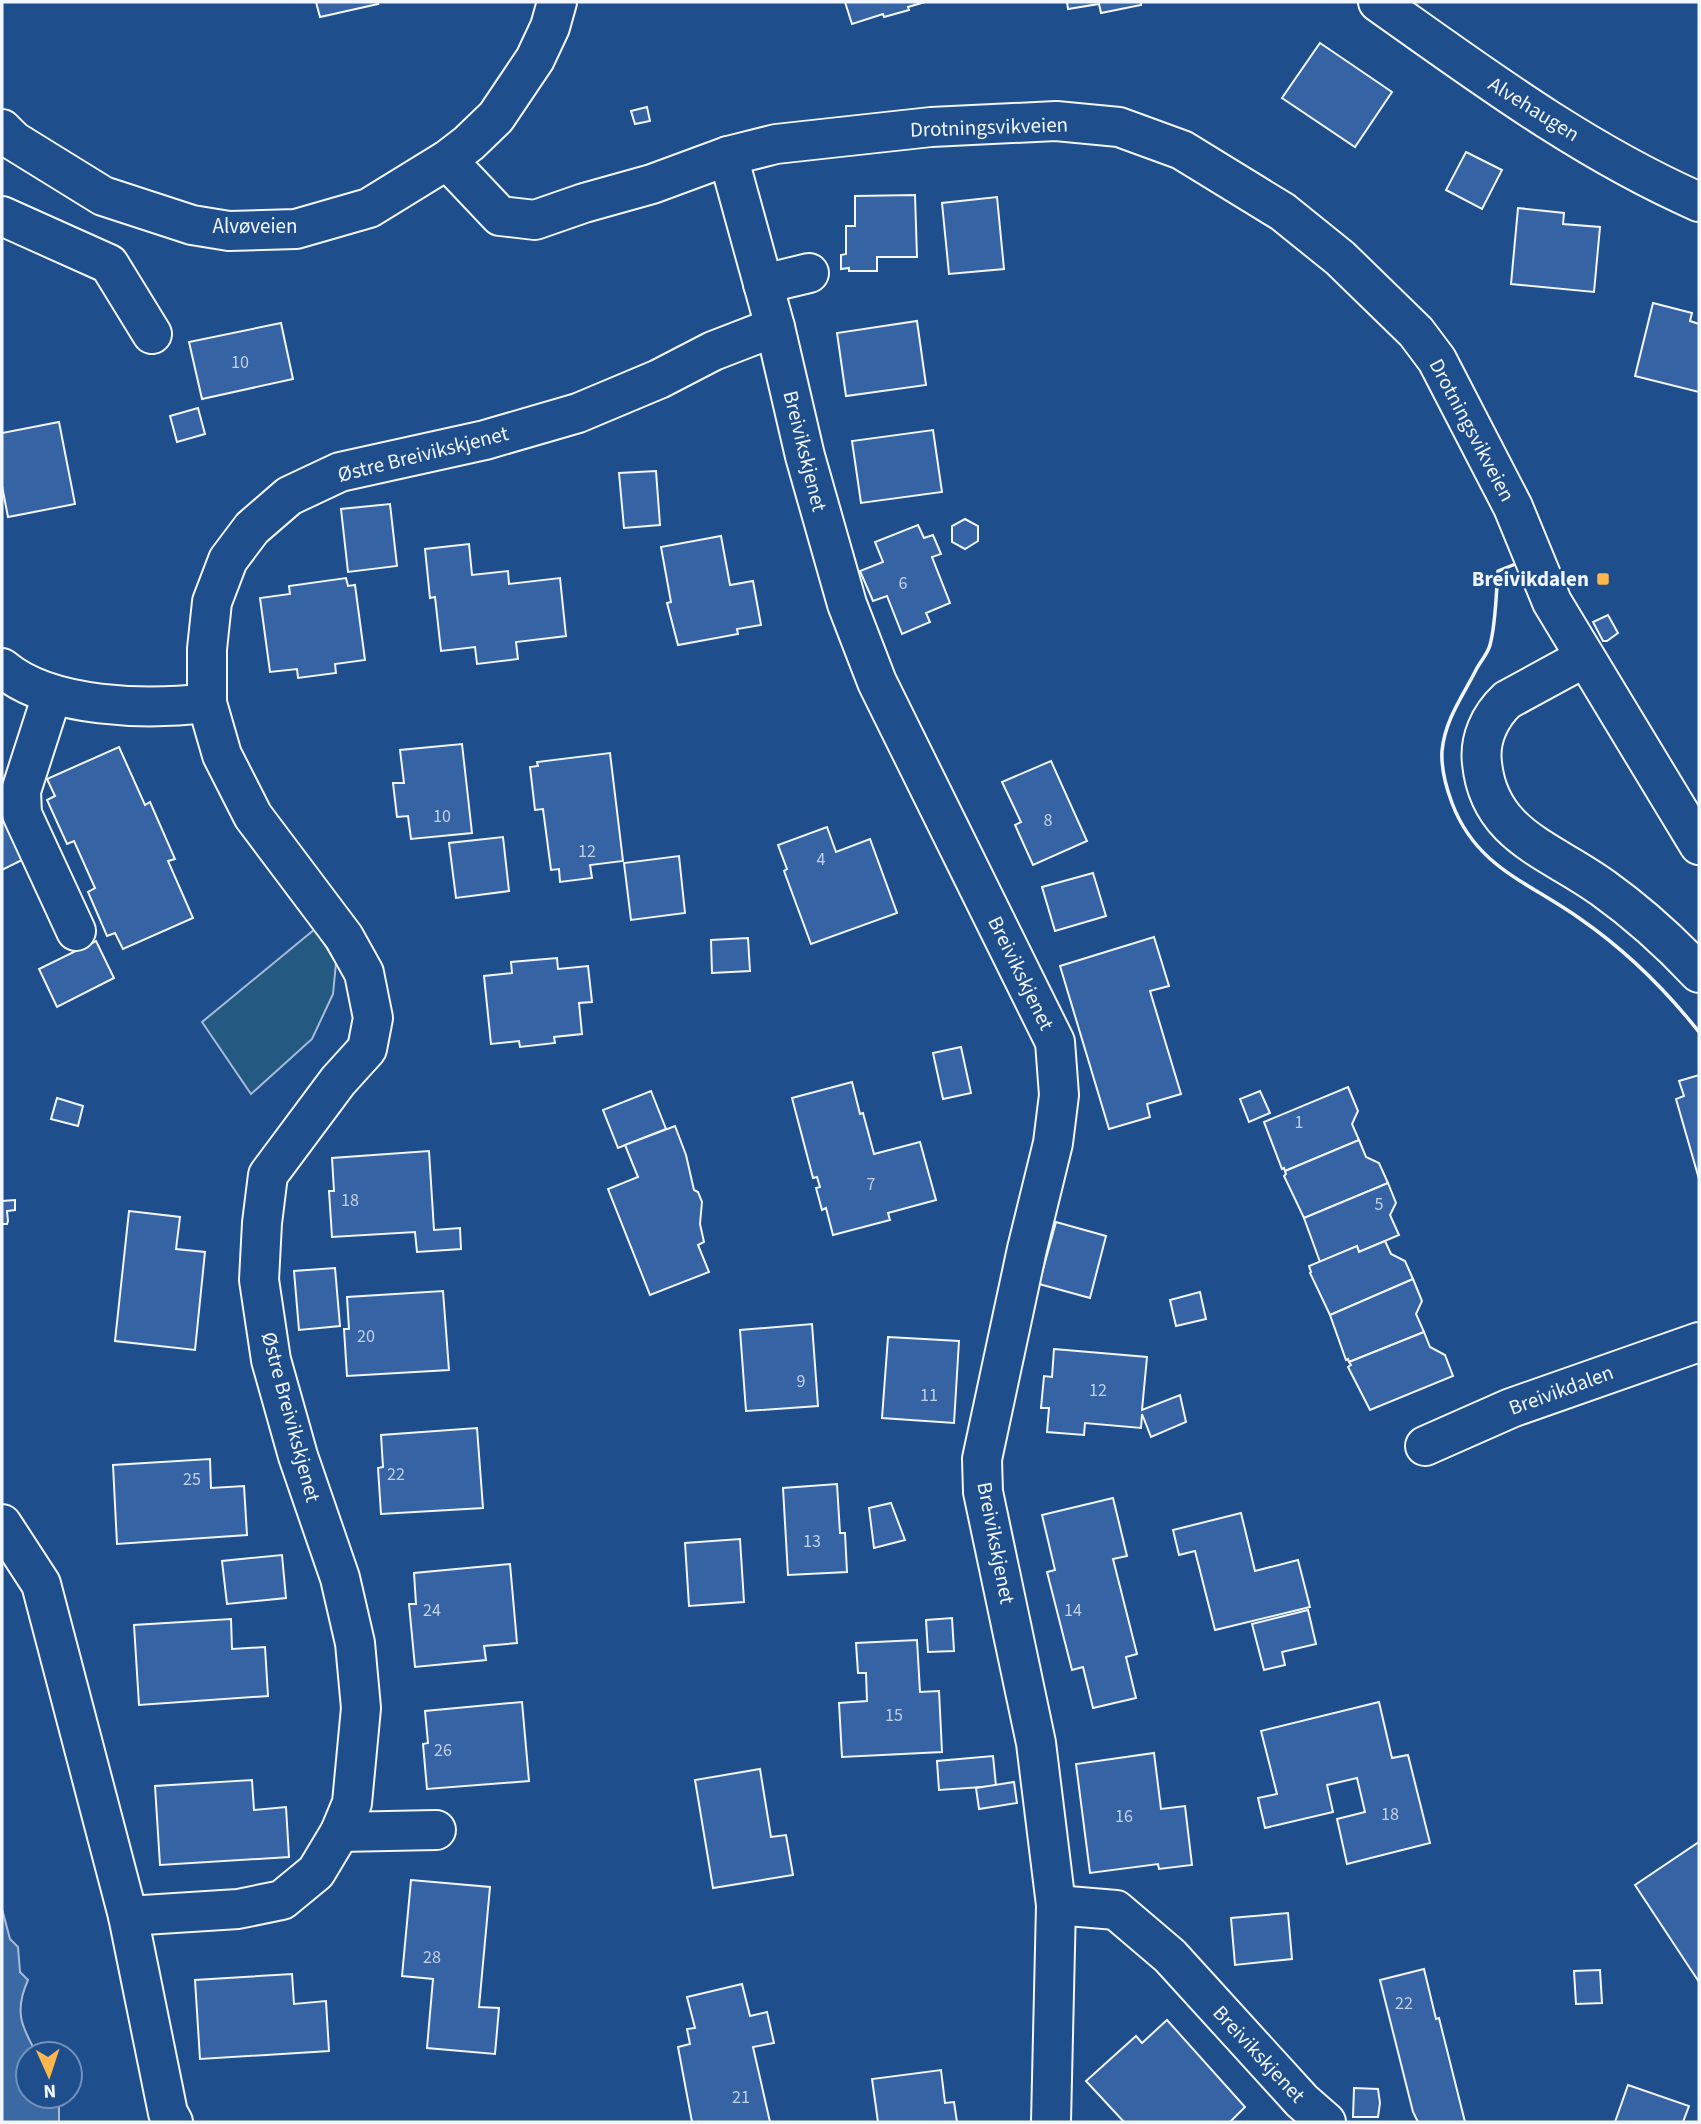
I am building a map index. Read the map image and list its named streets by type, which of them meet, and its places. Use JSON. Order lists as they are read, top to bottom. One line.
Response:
{"streets":{"street":["Alvehaugen","Drotningsvikveien","Alvøveien","Breivikskjenet","Østre Breivikskjenet","Breivikdalen"]},"crossings":[["Drotningsvikveien","Alvøveien"],["Drotningsvikveien","Breivikskjenet"],["Breivikskjenet","Østre Breivikskjenet"]],"places":{"transit":["Breivikdalen"]},"house_numbers":["10","6","10","8","12","4","1","7","18","5","20","9","12","11","22","25","13","24","14","15","26","18","16","28","22","21"],"north":"bottom"}
